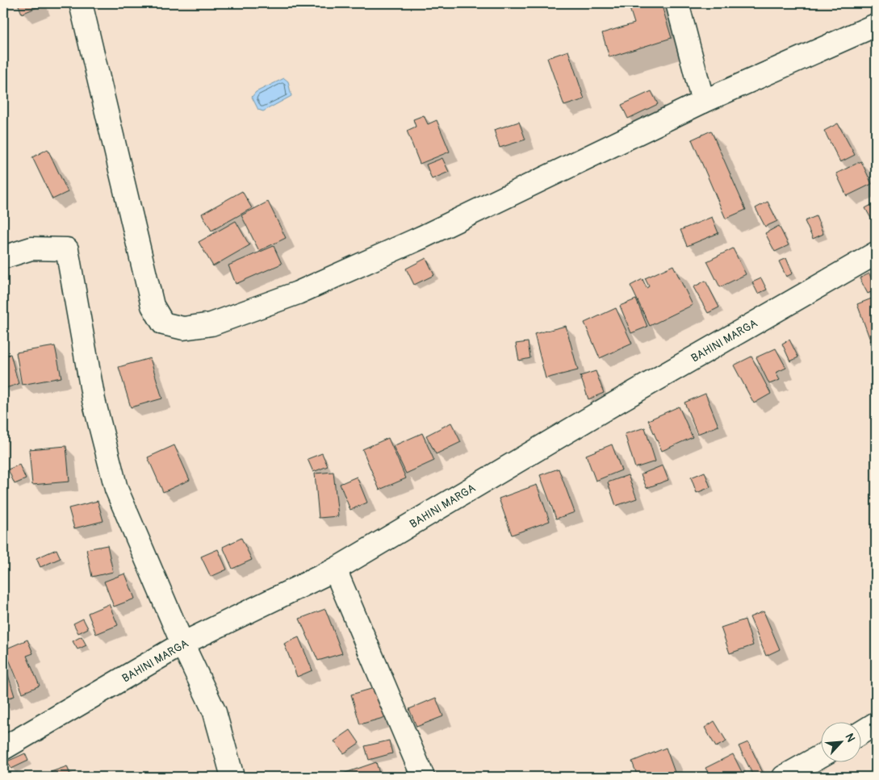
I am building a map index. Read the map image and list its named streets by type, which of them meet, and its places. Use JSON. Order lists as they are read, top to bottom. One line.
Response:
{"streets":{"street":["BAHINI MARGA"]},"north":"top right"}
